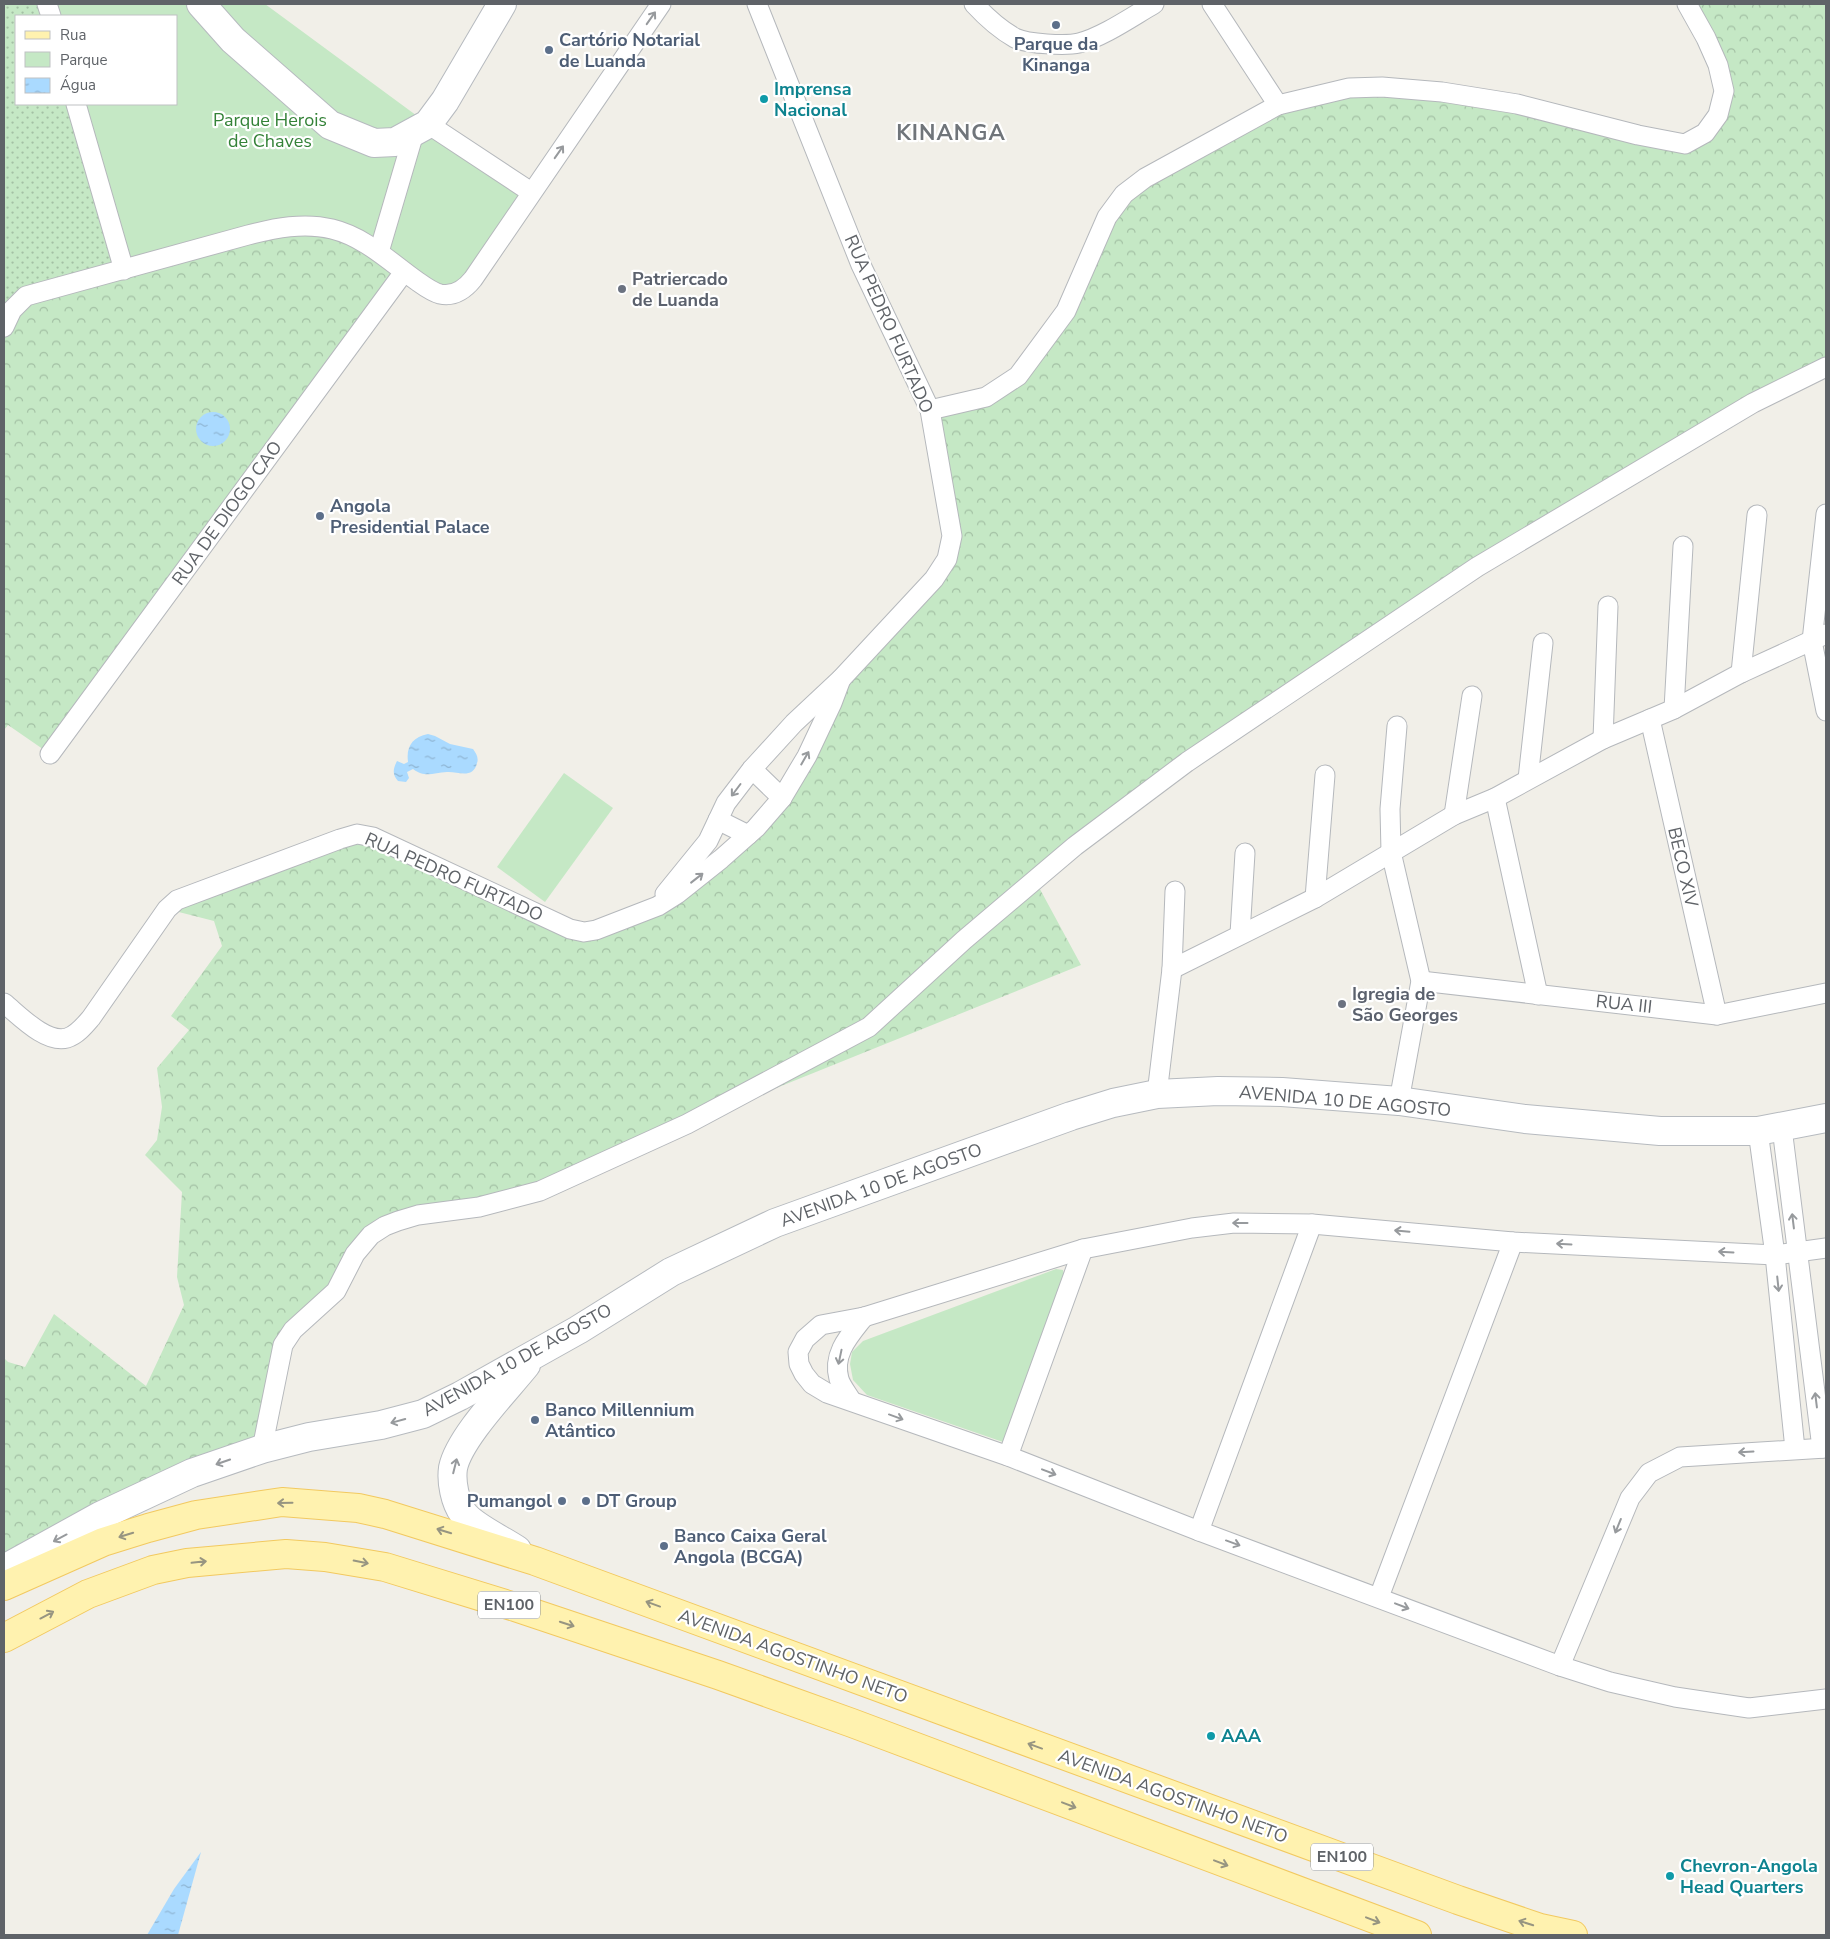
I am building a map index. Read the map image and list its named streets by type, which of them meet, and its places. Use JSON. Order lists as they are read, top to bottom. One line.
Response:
{"streets":{"main road":["EN100","AVENIDA AGOSTINHO NETO"],"street":["RUA PEDRO FURTADO","RUA DE DIOGO CAO","BECO XIV","RUA III","AVENIDA 10 DE AGOSTO"]},"crossings":[["BECO XIV","RUA III"]],"districts":["KINANGA"],"parks":["Parque Herois de Chaves"],"places":["Parque da Kinanga","Cartório Notarial de Luanda","Imprensa Nacional","Patriercado de Luanda","Angola Presidential Palace","Igregia de São Georges","Banco Millennium Atântico","Pumangol","DT Group","Banco Caixa Geral Angola (BCGA)","AAA","Chevron-Angola Head Quarters"],"legend":["Rua","Parque","Água"]}
